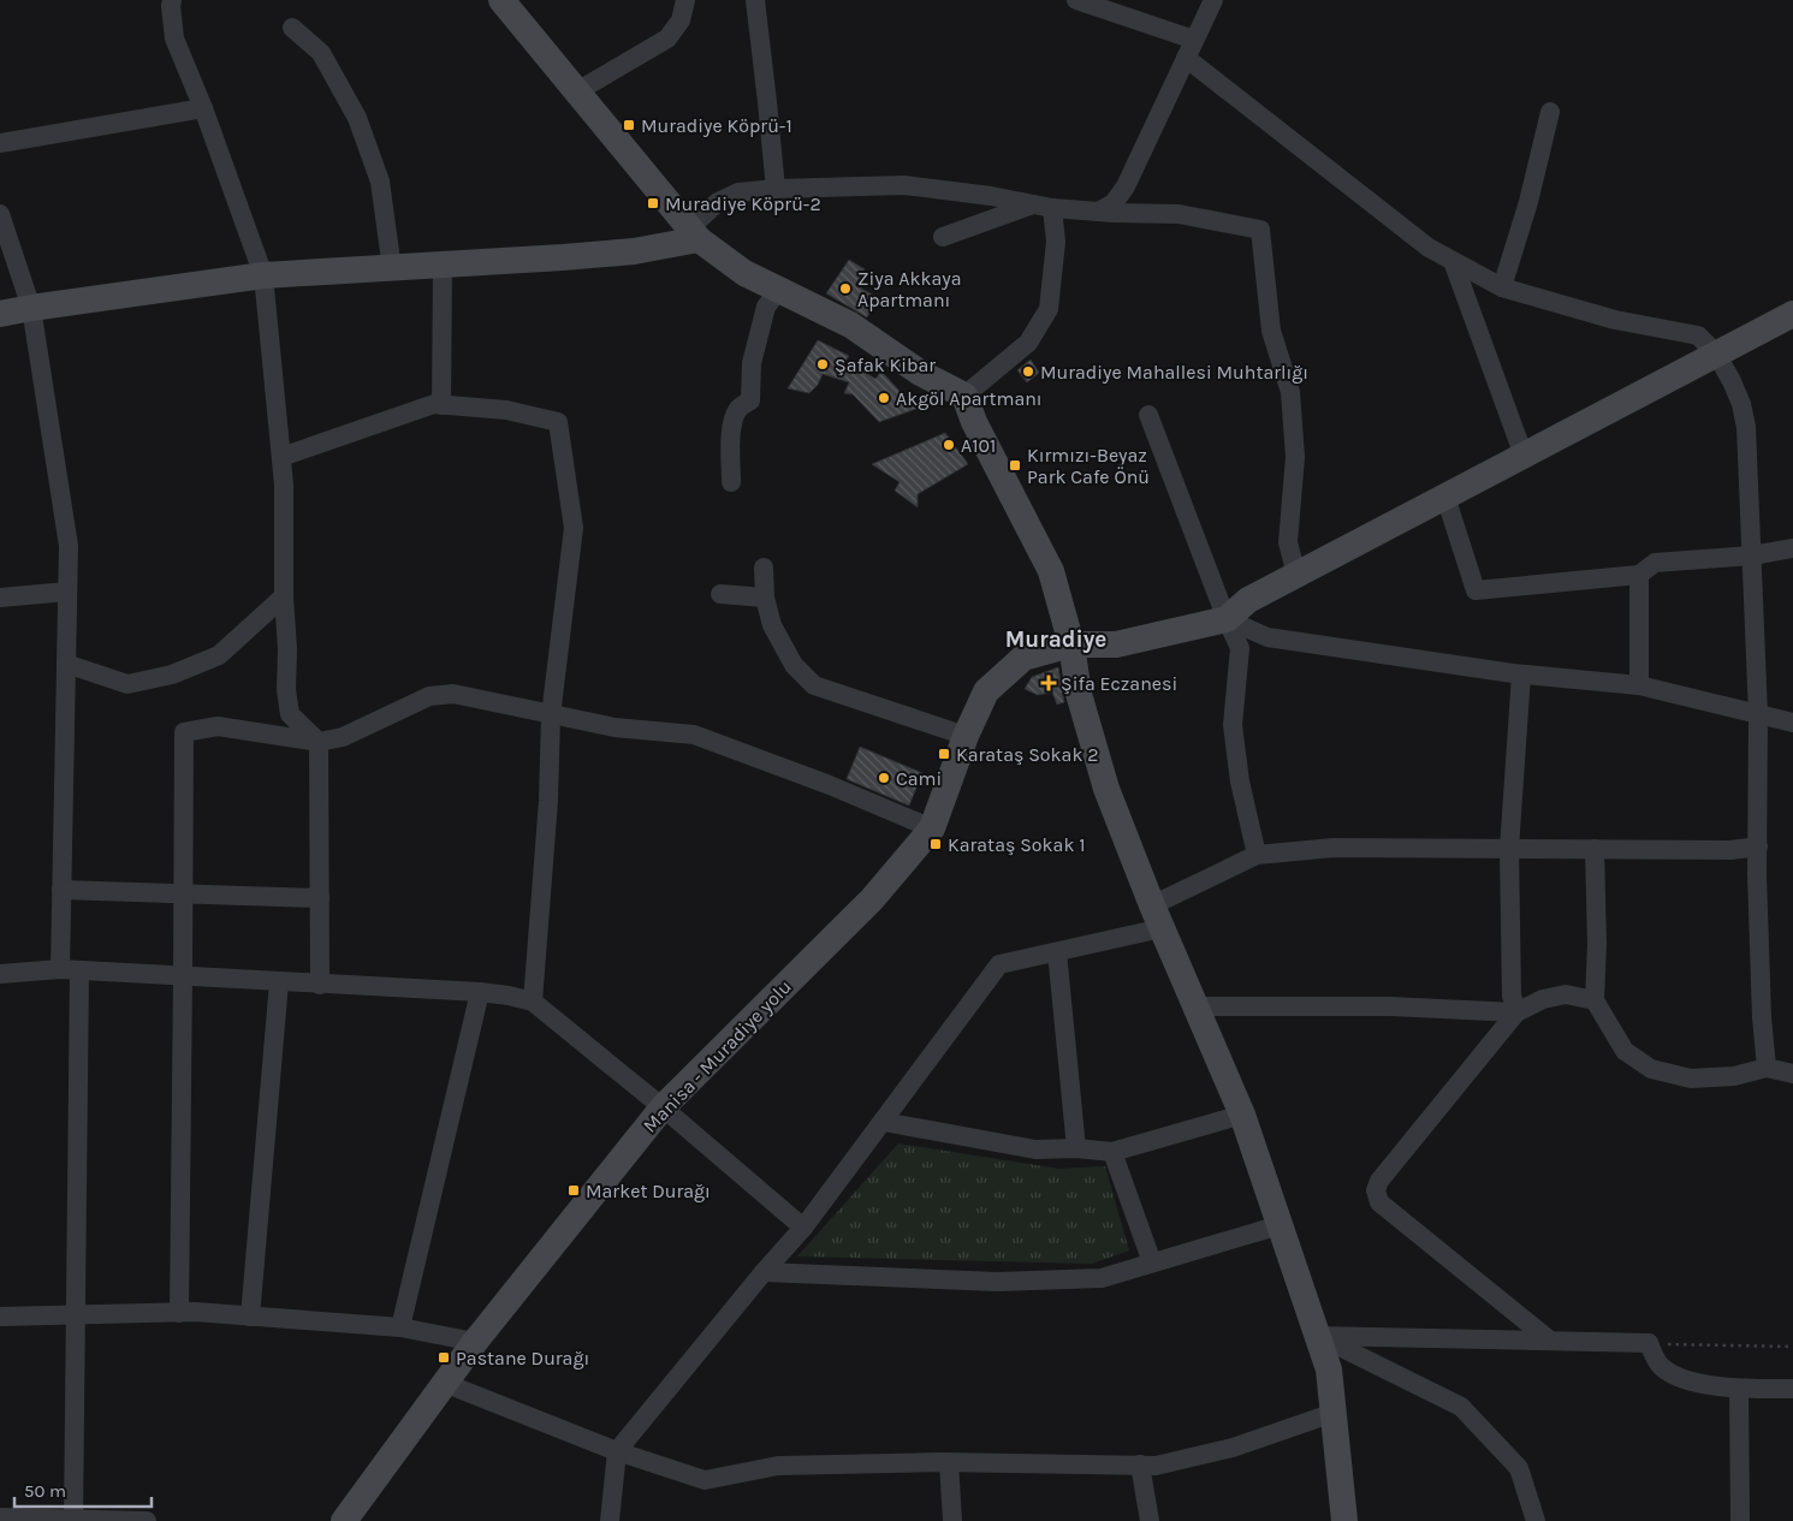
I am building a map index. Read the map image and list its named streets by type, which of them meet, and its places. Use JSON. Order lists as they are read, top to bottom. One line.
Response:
{"streets":{"main road":["Manisa - Muradiye yolu"]},"districts":["Muradiye"],"places":{"transit":["Muradiye Köprü-1","Muradiye Köprü-2","Kırmızı-Beyaz Park Cafe Önü","Karataş Sokak 2","Karataş Sokak 1","Market Durağı","Pastane Durağı"],"other":["Ziya Akkaya Apartmanı","Şafak Kibar","Muradiye Mahallesi Muhtarlığı","Akgöl Apartmanı","A101","Cami"],"health":["Şifa Eczanesi"]},"scale_bar":"50 m"}
